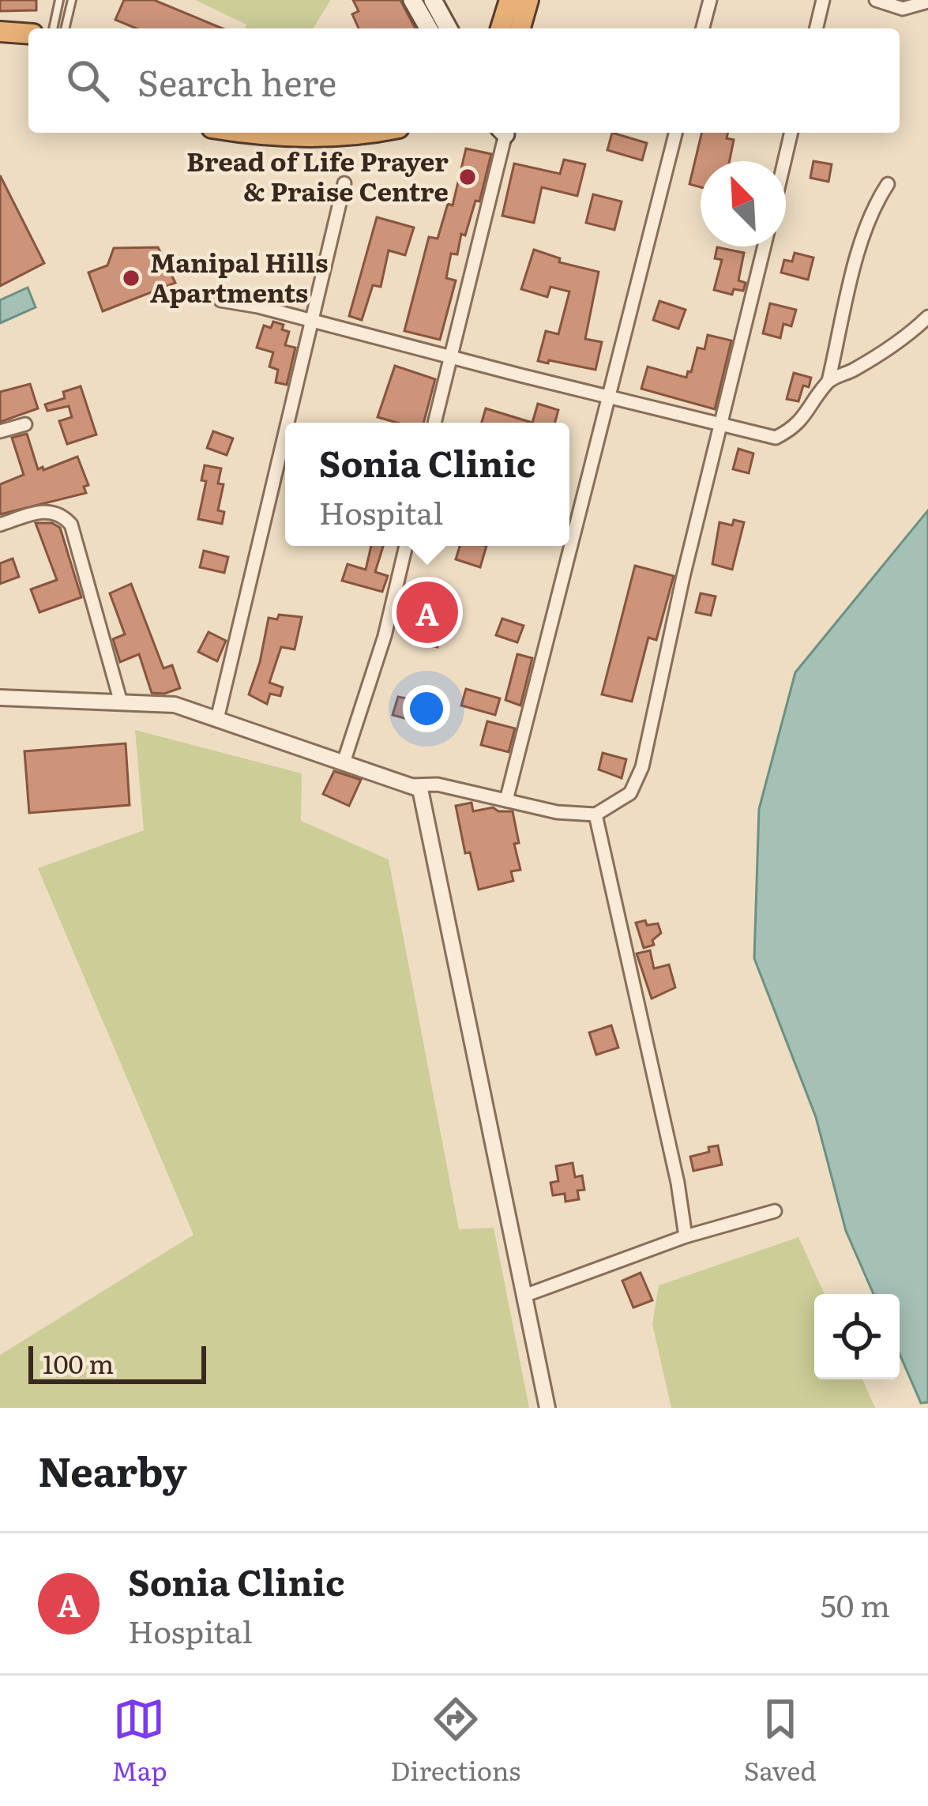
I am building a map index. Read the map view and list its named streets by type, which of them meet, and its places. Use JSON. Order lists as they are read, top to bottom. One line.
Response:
{"places":["Bread of Life Prayer & Praise Centre","Manipal Hills Apartments"],"scale_bar":"100 m","north":"top left","page":{"search":"Search here","popup":["Sonia Clinic","Hospital"],"pins":"A","scale":"100 m","heading":"Nearby","list":[{"mark":"A","name":"Sonia Clinic","note":"Hospital","value":"50 m"}],"nav":["Map","Directions","Saved"]}}
